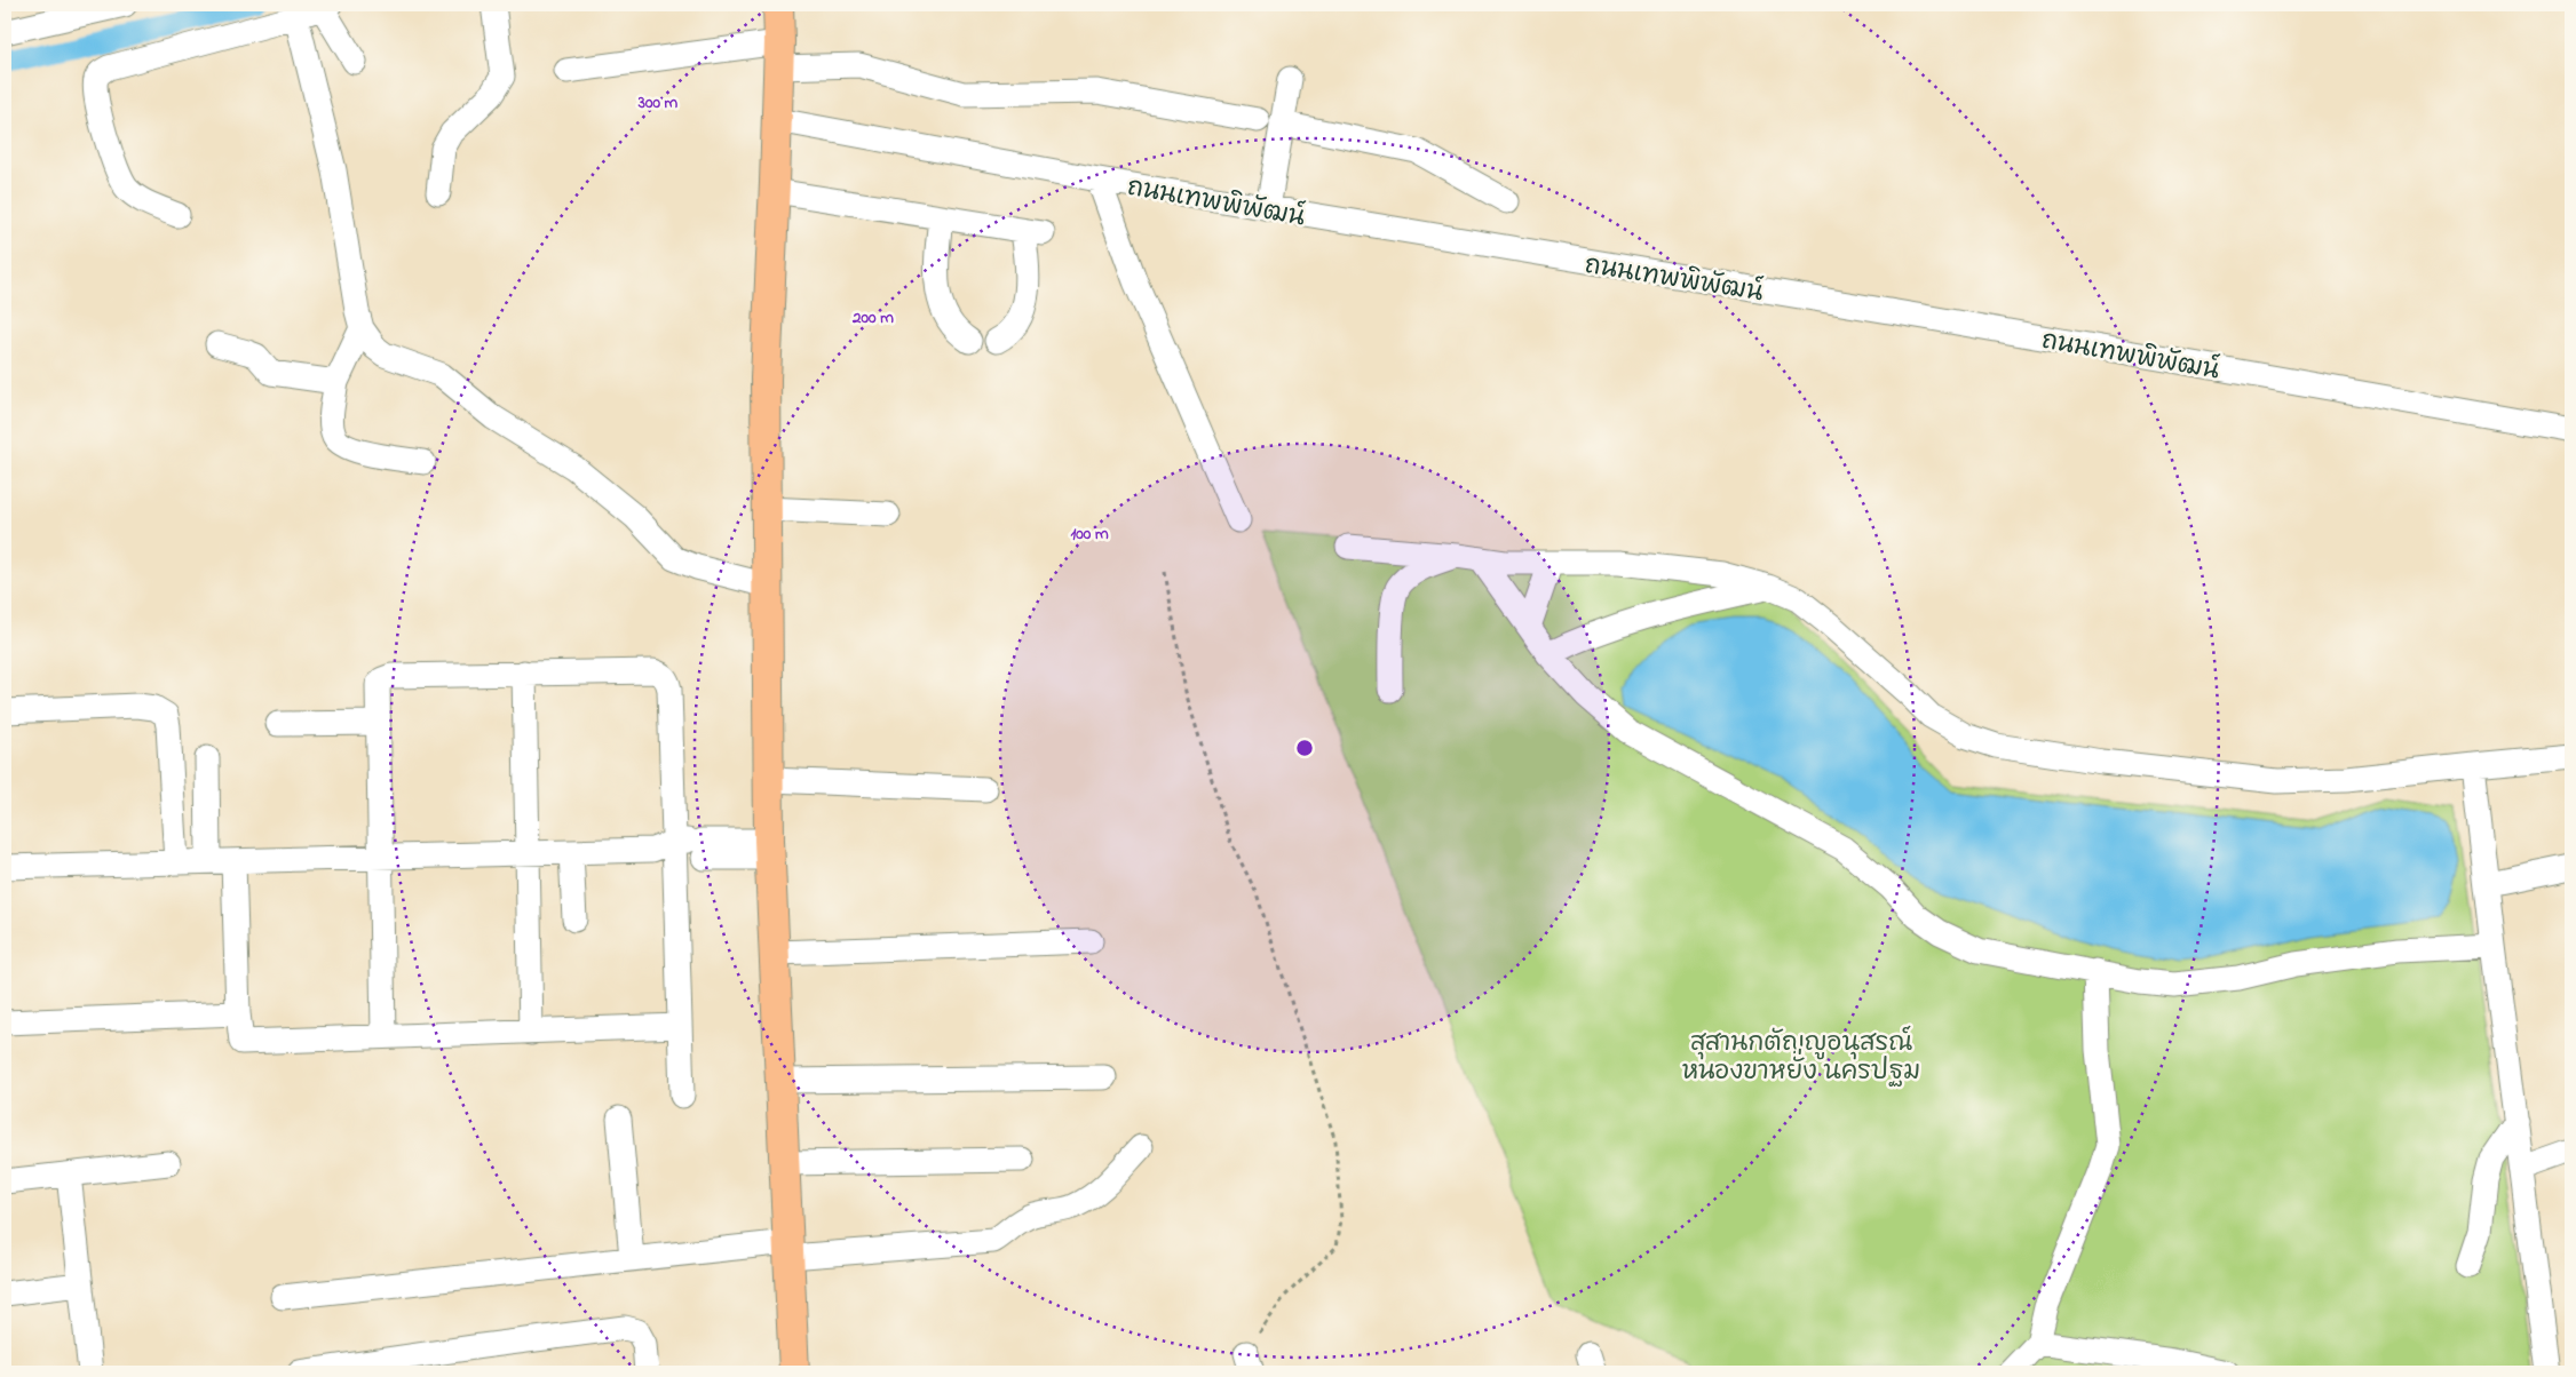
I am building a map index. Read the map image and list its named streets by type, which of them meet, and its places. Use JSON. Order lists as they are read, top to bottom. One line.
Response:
{"streets":{"street":["ถนนเทพพิพัฒน์"]},"parks":["สุสานกตัญญูอนุสรณ์ หนองขาหยั่ง นครปฐม"],"rings":["300 m","200 m","100 m"]}
